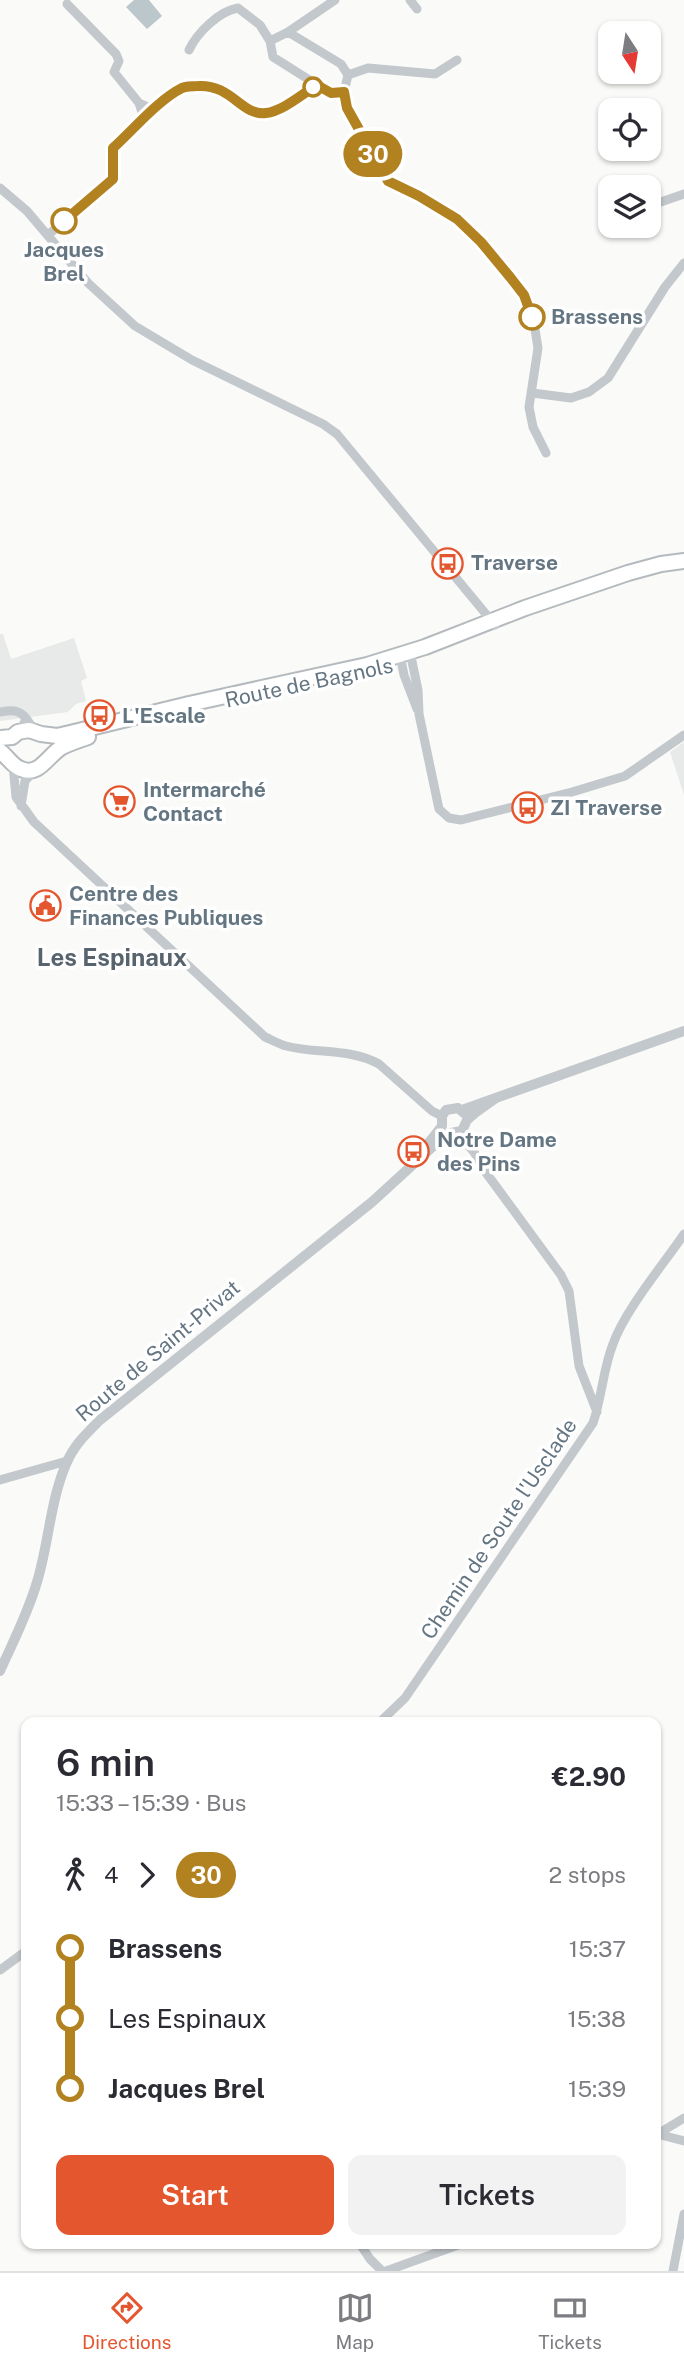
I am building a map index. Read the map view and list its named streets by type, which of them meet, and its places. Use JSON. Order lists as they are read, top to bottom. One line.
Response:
{"streets":{"main road":["Route de Bagnols"],"street":["Route de Saint-Privat","Chemin de Soute l'Usclade"]},"districts":["Les Espinaux"],"places":{"other":["Jacques Brel","Brassens"],"bus stop":["Traverse","L'Escale","ZI Traverse","Notre Dame des Pins"],"supermarket":["Intermarché Contact"],"public building":["Centre des Finances Publiques"]},"lines":["bus line 30"],"north":"bottom","page":{"on_map":"30","heading":["6 min","15:33 – 15:39 · Bus","€2.90"],"legs":["4","30","2 stops"],"list":[{"name":"Brassens","value":"15:37"},{"name":"Les Espinaux","value":"15:38"},{"name":"Jacques Brel","value":"15:39"}],"buttons":["Start","Tickets"],"tabs":["Directions","Map","Tickets"]}}
